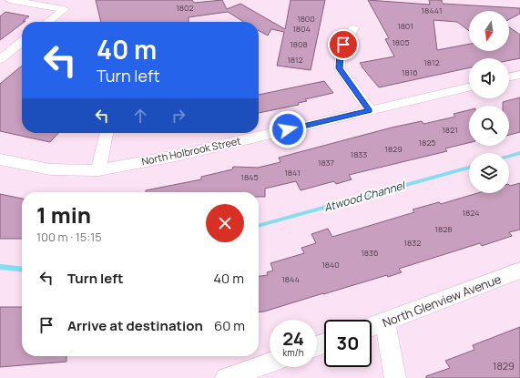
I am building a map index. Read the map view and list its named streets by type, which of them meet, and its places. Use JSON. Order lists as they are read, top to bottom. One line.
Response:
{"streets":{"street":["North Holbrook Street","North Glenview Avenue"]},"water":["Atwood Channel"],"house_numbers":["1802","18441","1800","1801","1804","1805","1808","1812","1812","1816","1821","1825","1829","1833","1837","1841","1845","1824","1828","1832","1836","1840","1844","1829"],"north":"bottom","page":{"turn":["40 m","Turn left"],"heading":["1 min","100 m · 15:15"],"list":[{"name":"Turn left","value":"40 m"},{"name":"Arrive at destination","value":"60 m"}],"speed":"24 km/h","limit":"30"}}
